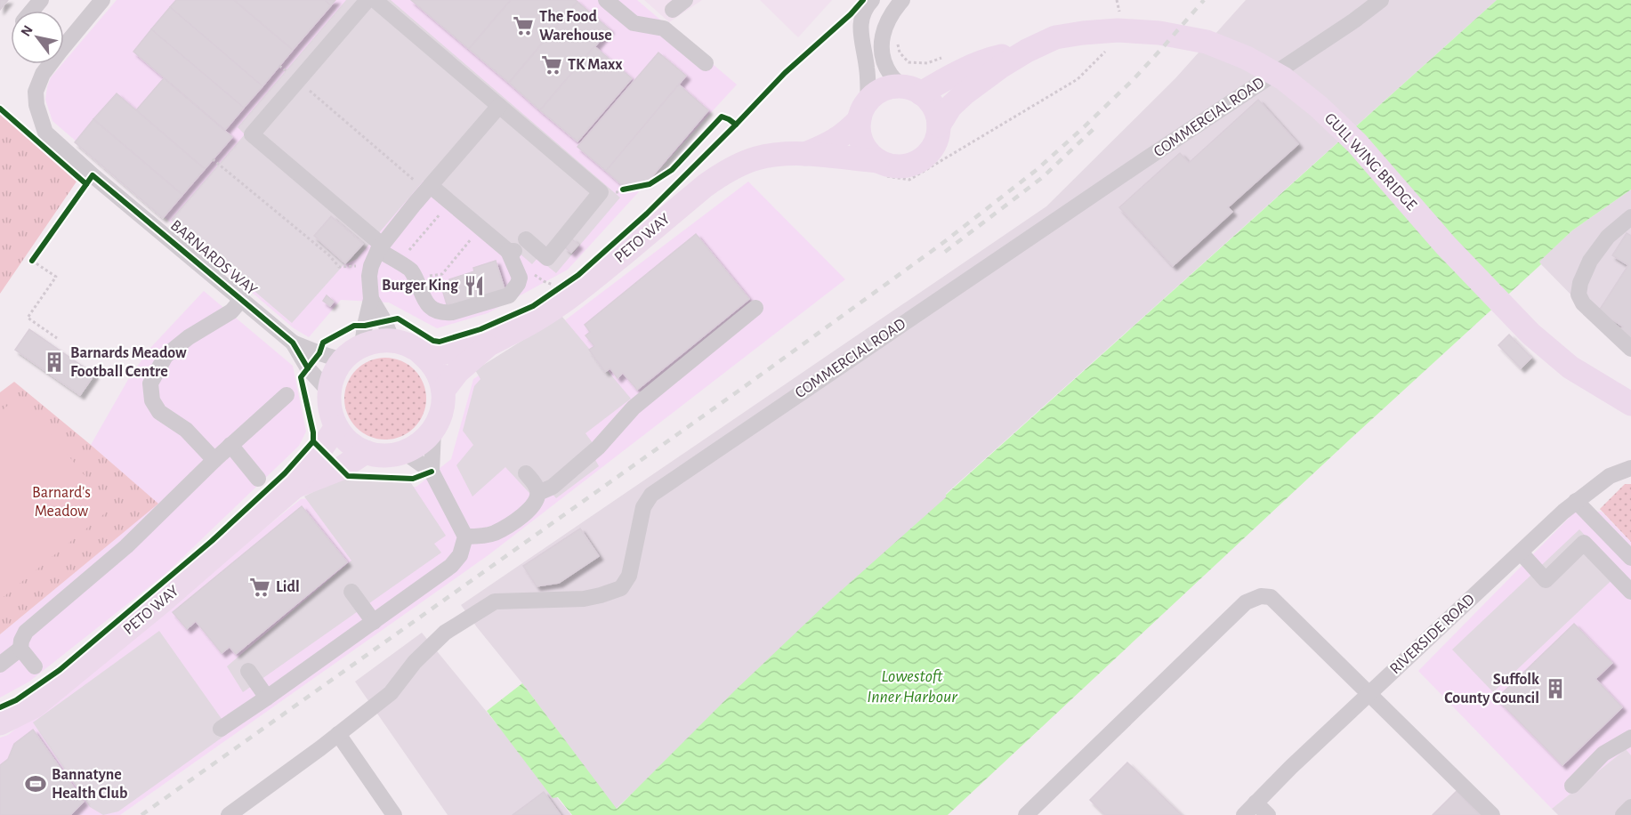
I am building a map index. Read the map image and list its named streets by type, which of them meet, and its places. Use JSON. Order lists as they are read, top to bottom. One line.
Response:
{"streets":{"highway":["GULL WING BRIDGE","PETO WAY"],"street":["COMMERCIAL ROAD","BARNARDS WAY","RIVERSIDE ROAD"]},"crossings":[["PETO WAY","BARNARDS WAY"]],"water":["Lowestoft Inner Harbour"],"parks":["Barnard's Meadow"],"places":{"supermarket":["The Food Warehouse","TK Maxx","Lidl"],"restaurant":["Burger King"],"building":["Barnards Meadow Football Centre","Suffolk County Council"],"sports":["Bannatyne Health Club"]},"north":"top left"}
